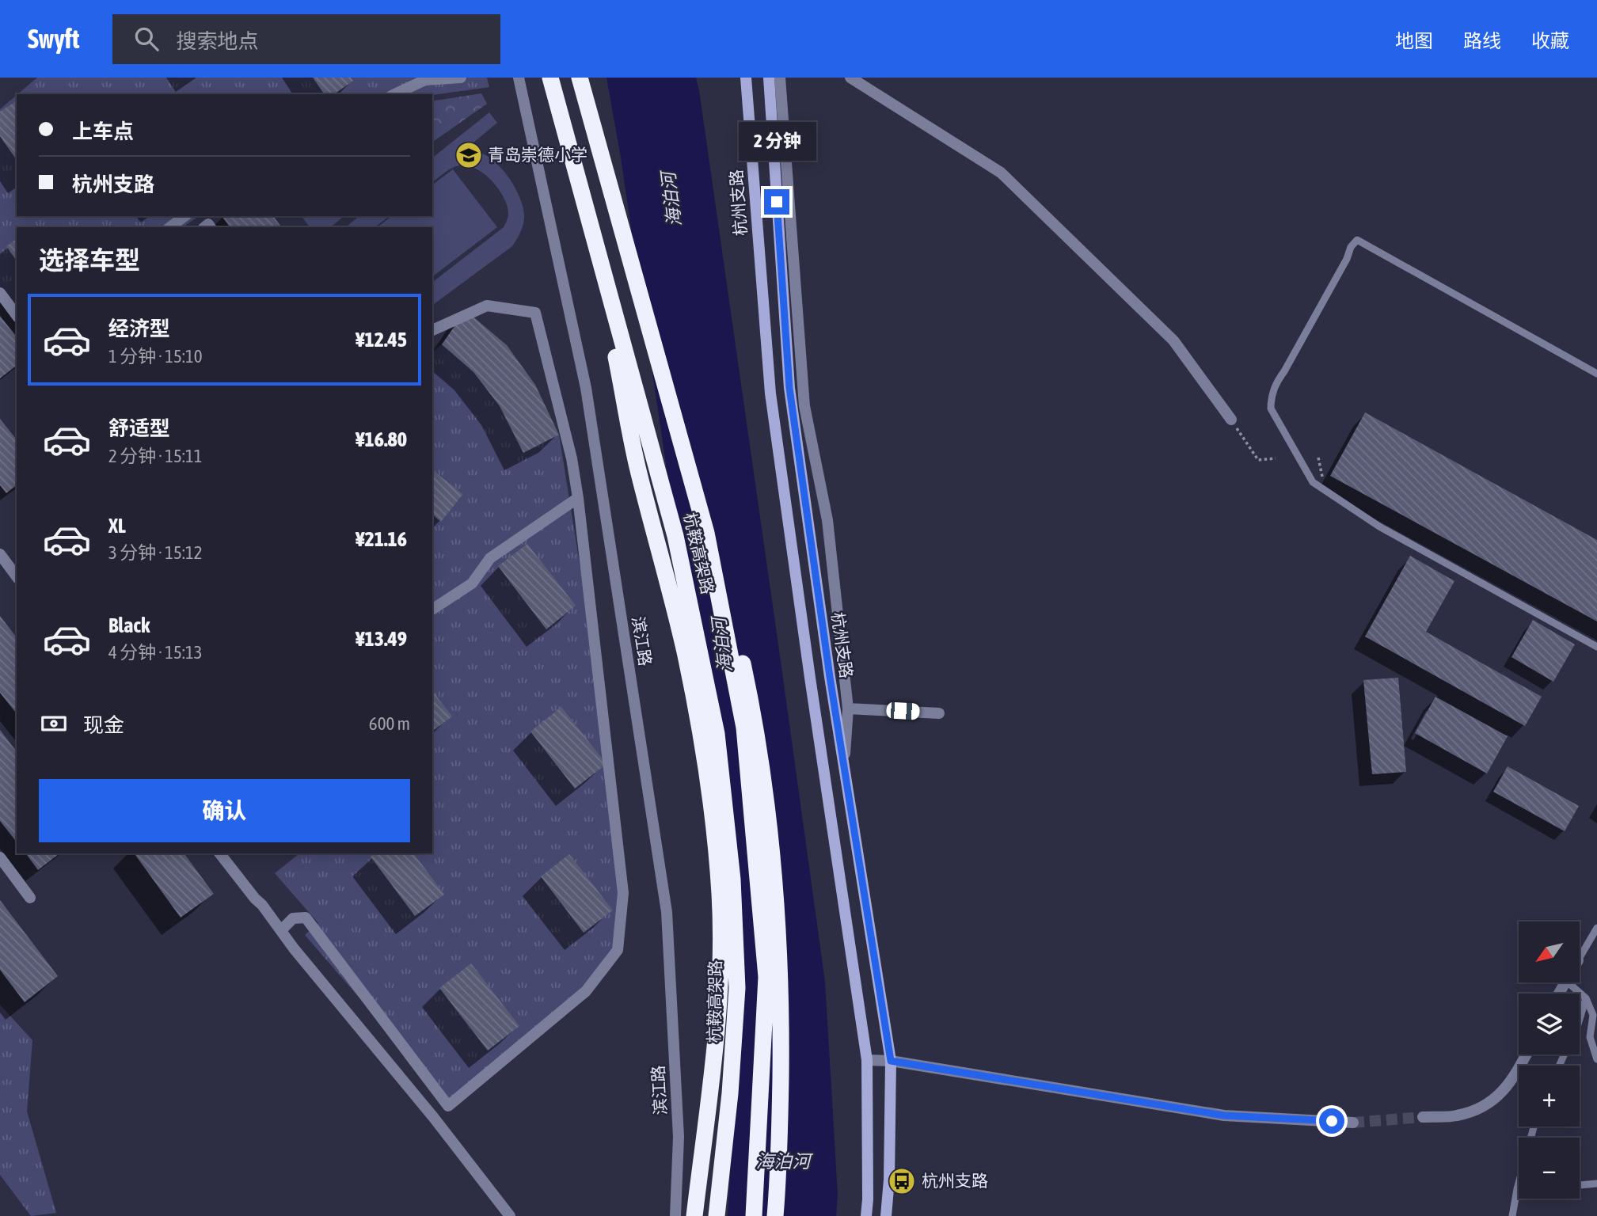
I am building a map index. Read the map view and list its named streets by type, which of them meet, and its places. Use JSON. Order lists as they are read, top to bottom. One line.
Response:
{"streets":{"highway":["杭鞍高架路"],"main road":["杭州支路"],"street":["滨江路"]},"water":["海泊河"],"places":{"school or university":["青岛崇德小学"],"bus stop":["杭州支路"]},"north":"bottom left","page":{"header":"Swyft","search":"搜索地点","nav":["地图","路线","收藏"],"banner":["上车点","杭州支路"],"bubble":"2 分钟","heading":"选择车型","list":[{"name":"经济型","note":"1 分钟 · 15:10","value":"¥12.45"},{"name":"舒适型","note":"2 分钟 · 15:11","value":"¥16.80"},{"name":"XL","note":"3 分钟 · 15:12","value":"¥21.16"},{"name":"Black","note":"4 分钟 · 15:13","value":"¥13.49"}],"pay":["现金","600 m"],"buttons":"确认","map_buttons":["+","−"]}}
